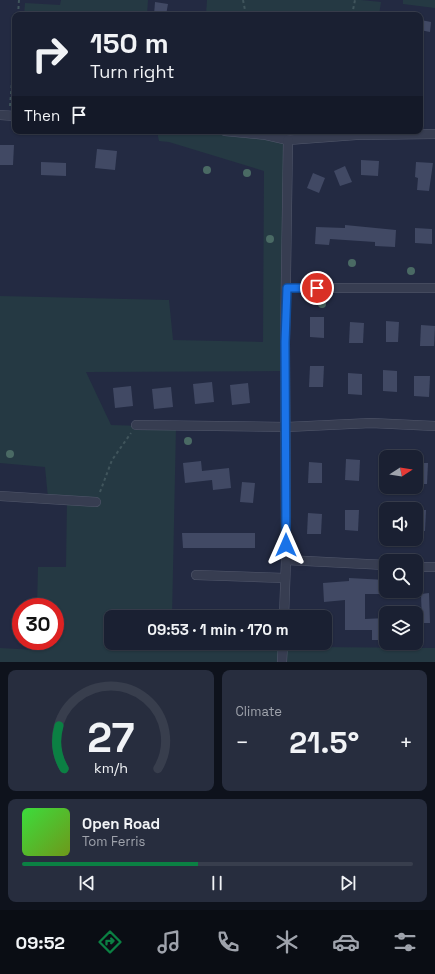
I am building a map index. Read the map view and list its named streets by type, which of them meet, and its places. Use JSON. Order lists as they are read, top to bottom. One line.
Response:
{"north":"right","page":{"turn":["150 m","Turn right"],"then":"Then","limit":"30","trip":"09:53 · 1 min · 170 m","tile":"Climate","heat":["−","21.5°","+"],"song":["Open Road","Tom Ferris"],"tabs":"09:52","gauge":["27","km/h"]}}
